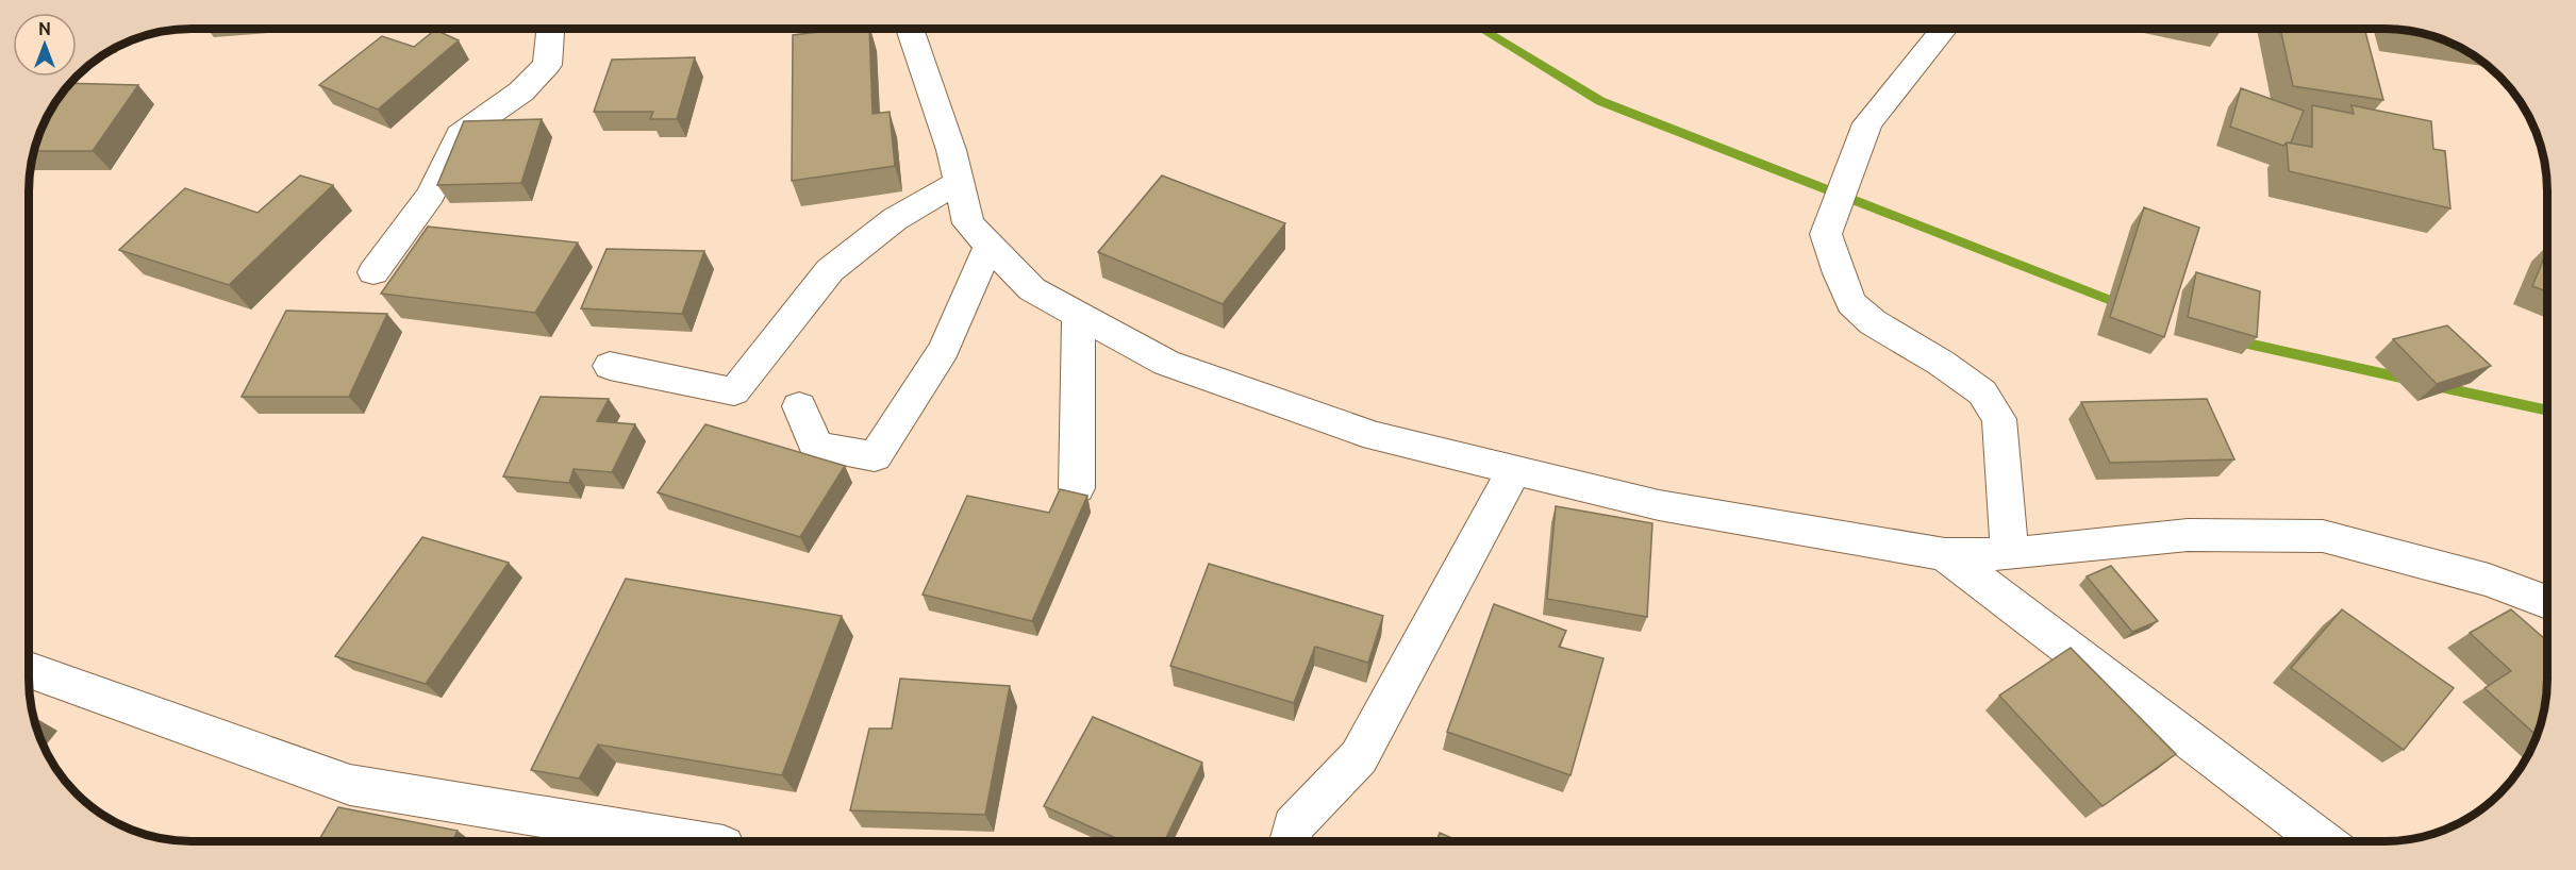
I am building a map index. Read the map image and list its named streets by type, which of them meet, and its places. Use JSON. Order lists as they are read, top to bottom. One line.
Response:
{"north":"top"}
